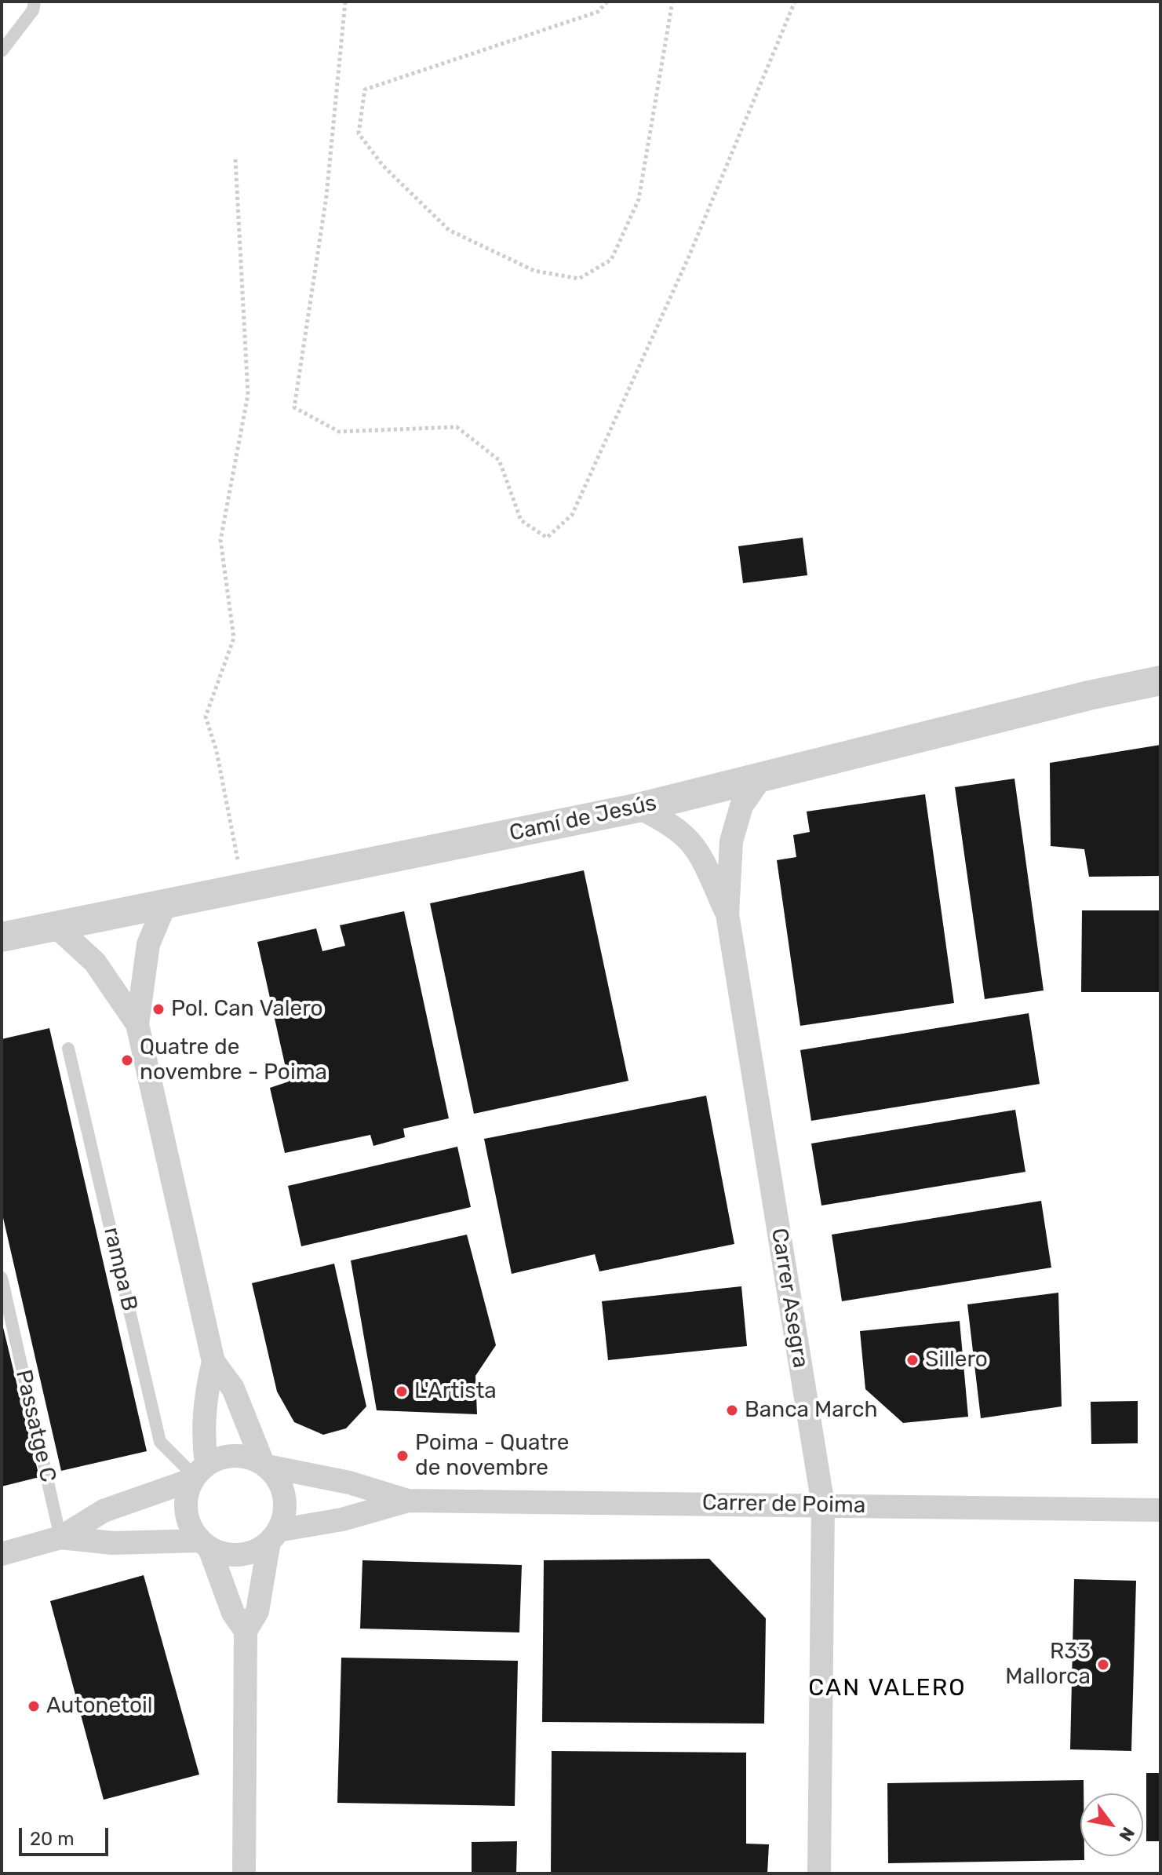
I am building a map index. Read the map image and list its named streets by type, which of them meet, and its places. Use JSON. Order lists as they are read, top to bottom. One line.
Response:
{"streets":{"street":["Camí de Jesús","Carrer Asegra","Carrer de Poima"],"lane":["rampa B","Passatge C"]},"crossings":[["rampa B","Carrer de Poima"],["Carrer Asegra","Carrer de Poima"]],"districts":["CAN VALERO"],"places":["Pol. Can Valero","Quatre de novembre - Poima","Sillero","L'Artista","Banca March","Poima - Quatre de novembre","R33 Mallorca","Autonetoil"],"scale_bar":"20 m","north":"bottom right"}
